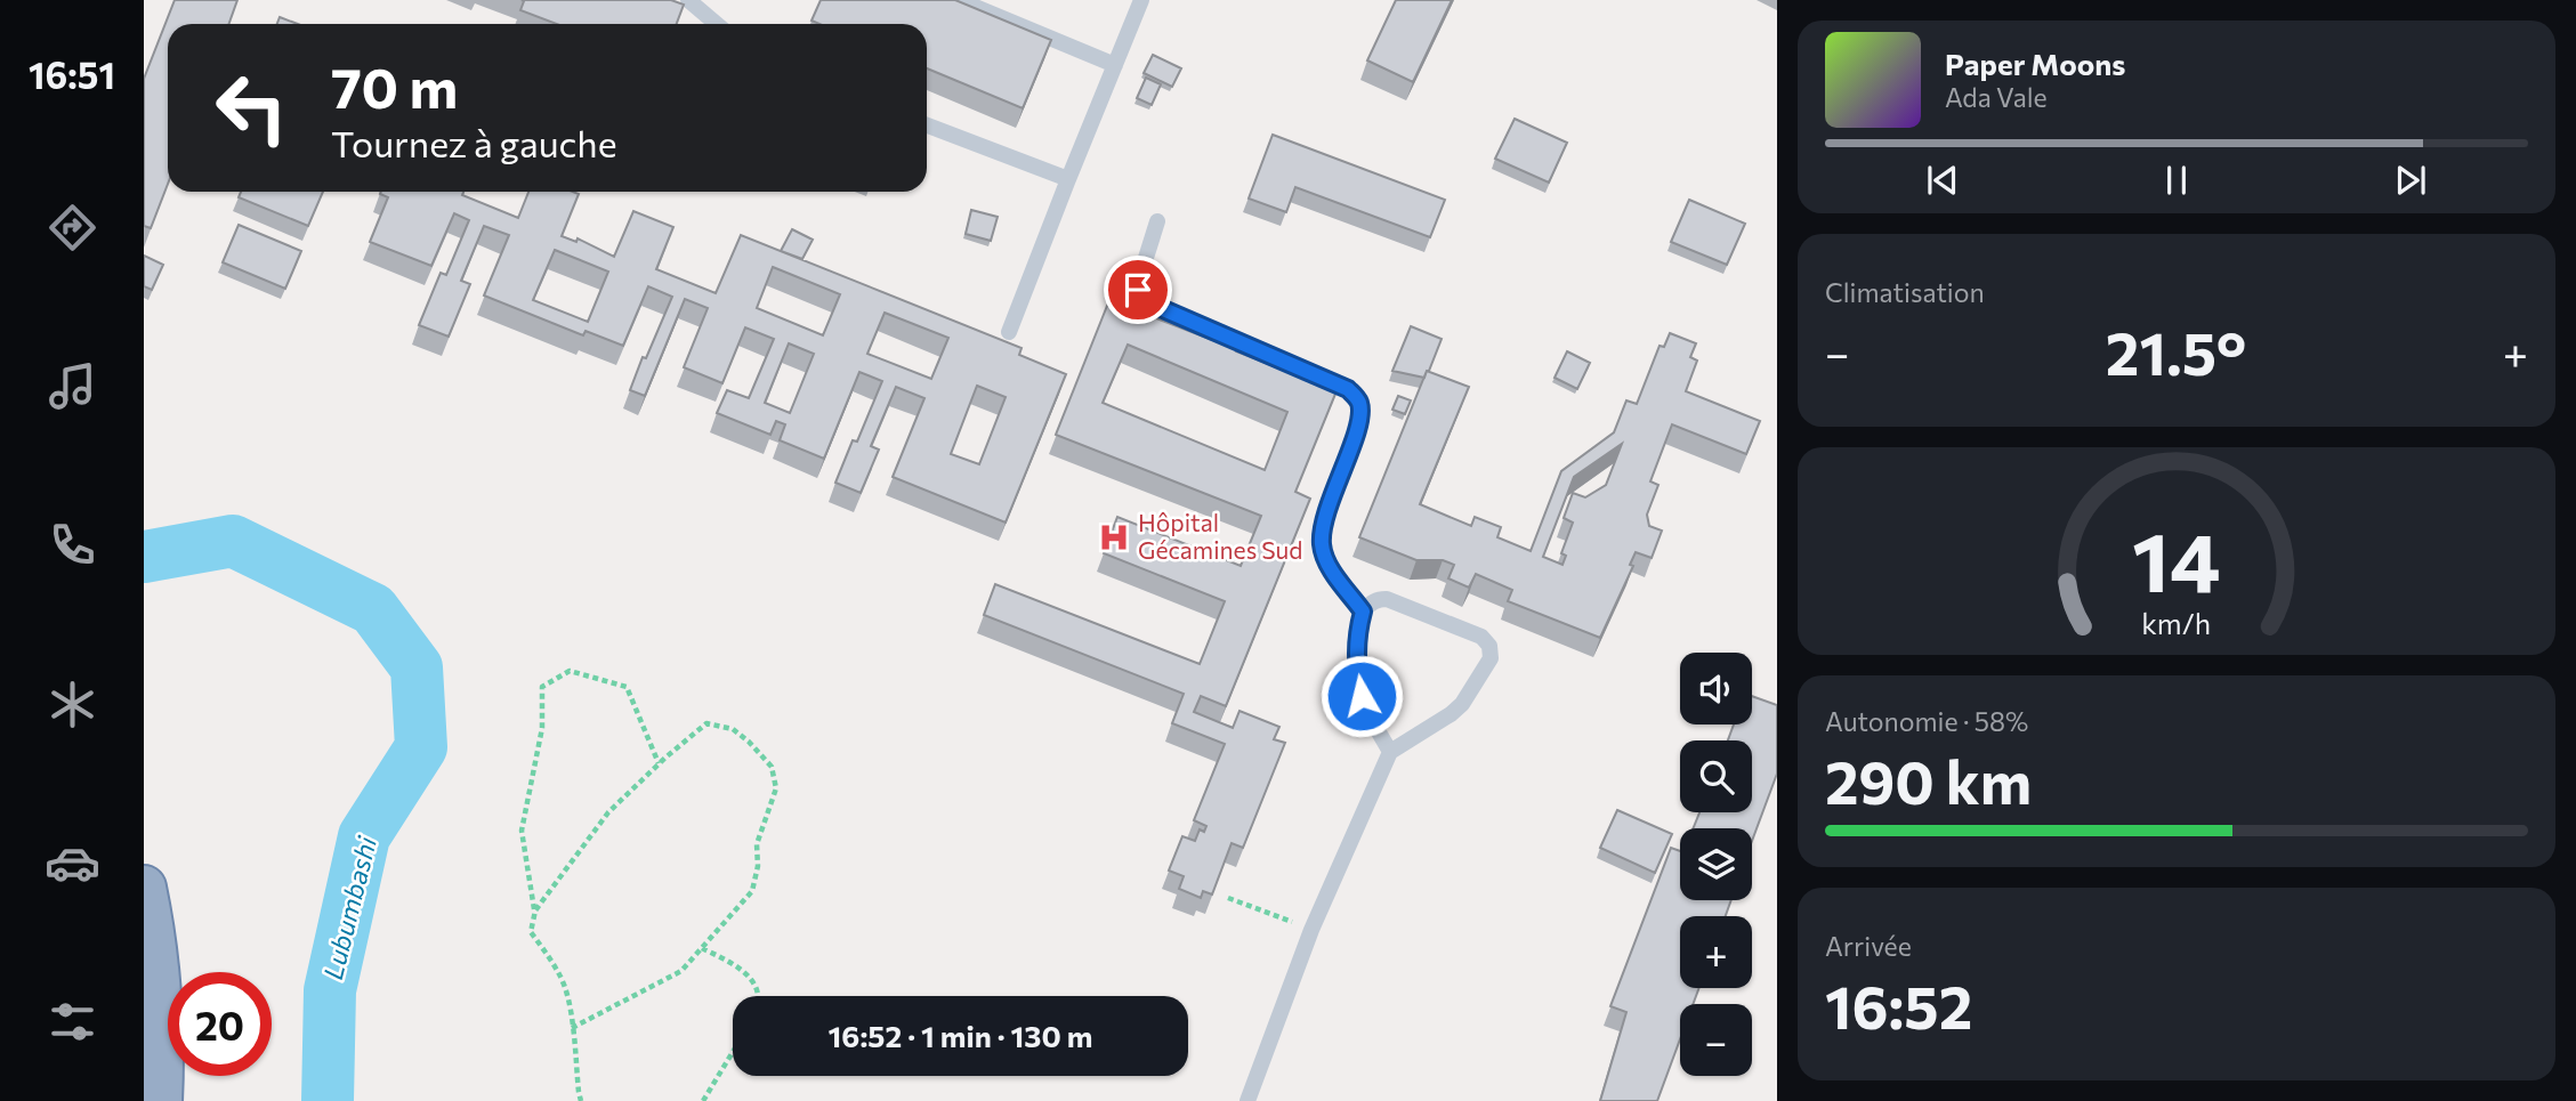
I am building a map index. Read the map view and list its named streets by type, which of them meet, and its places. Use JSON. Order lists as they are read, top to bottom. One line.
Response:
{"water":["Lubumbashi"],"places":{"hospital":["Hôpital Gécamines Sud"]},"page":{"tabs":"16:51","turn":["70 m","Tournez à gauche"],"song":["Paper Moons","Ada Vale"],"tile":["Climatisation",["Autonomie · 58%","290 km"],["Arrivée","16:52"]],"heat":["−","21.5°","+"],"map_buttons":["+","−"],"limit":"20","trip":"16:52 · 1 min · 130 m","gauge":["14","km/h"]}}
